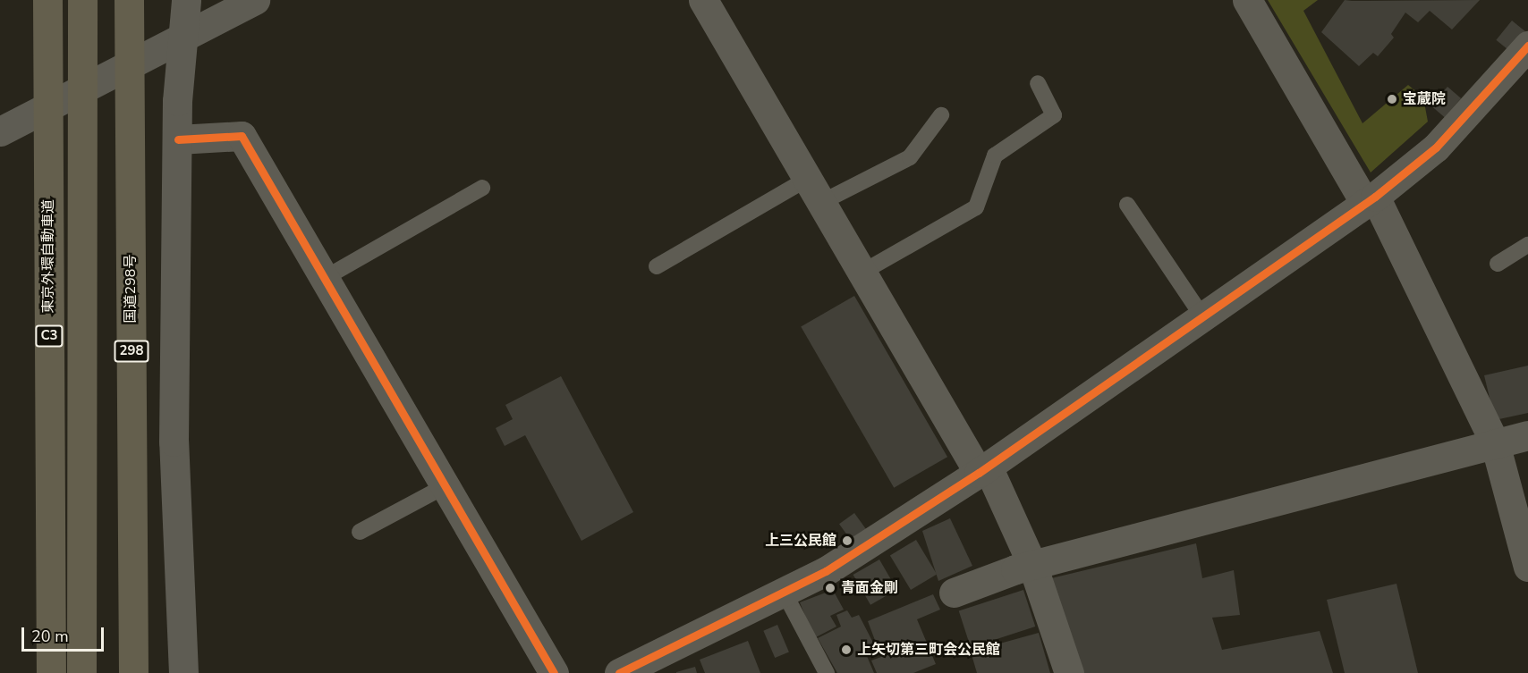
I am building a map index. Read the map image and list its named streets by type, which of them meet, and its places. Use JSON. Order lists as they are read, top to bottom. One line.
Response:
{"streets":{"highway":["東京外環自動車道","国道298号","C3","298"]},"places":["宝蔵院","上三公民館","青面金剛","上矢切第三町会公民館"],"scale_bar":"20 m"}
